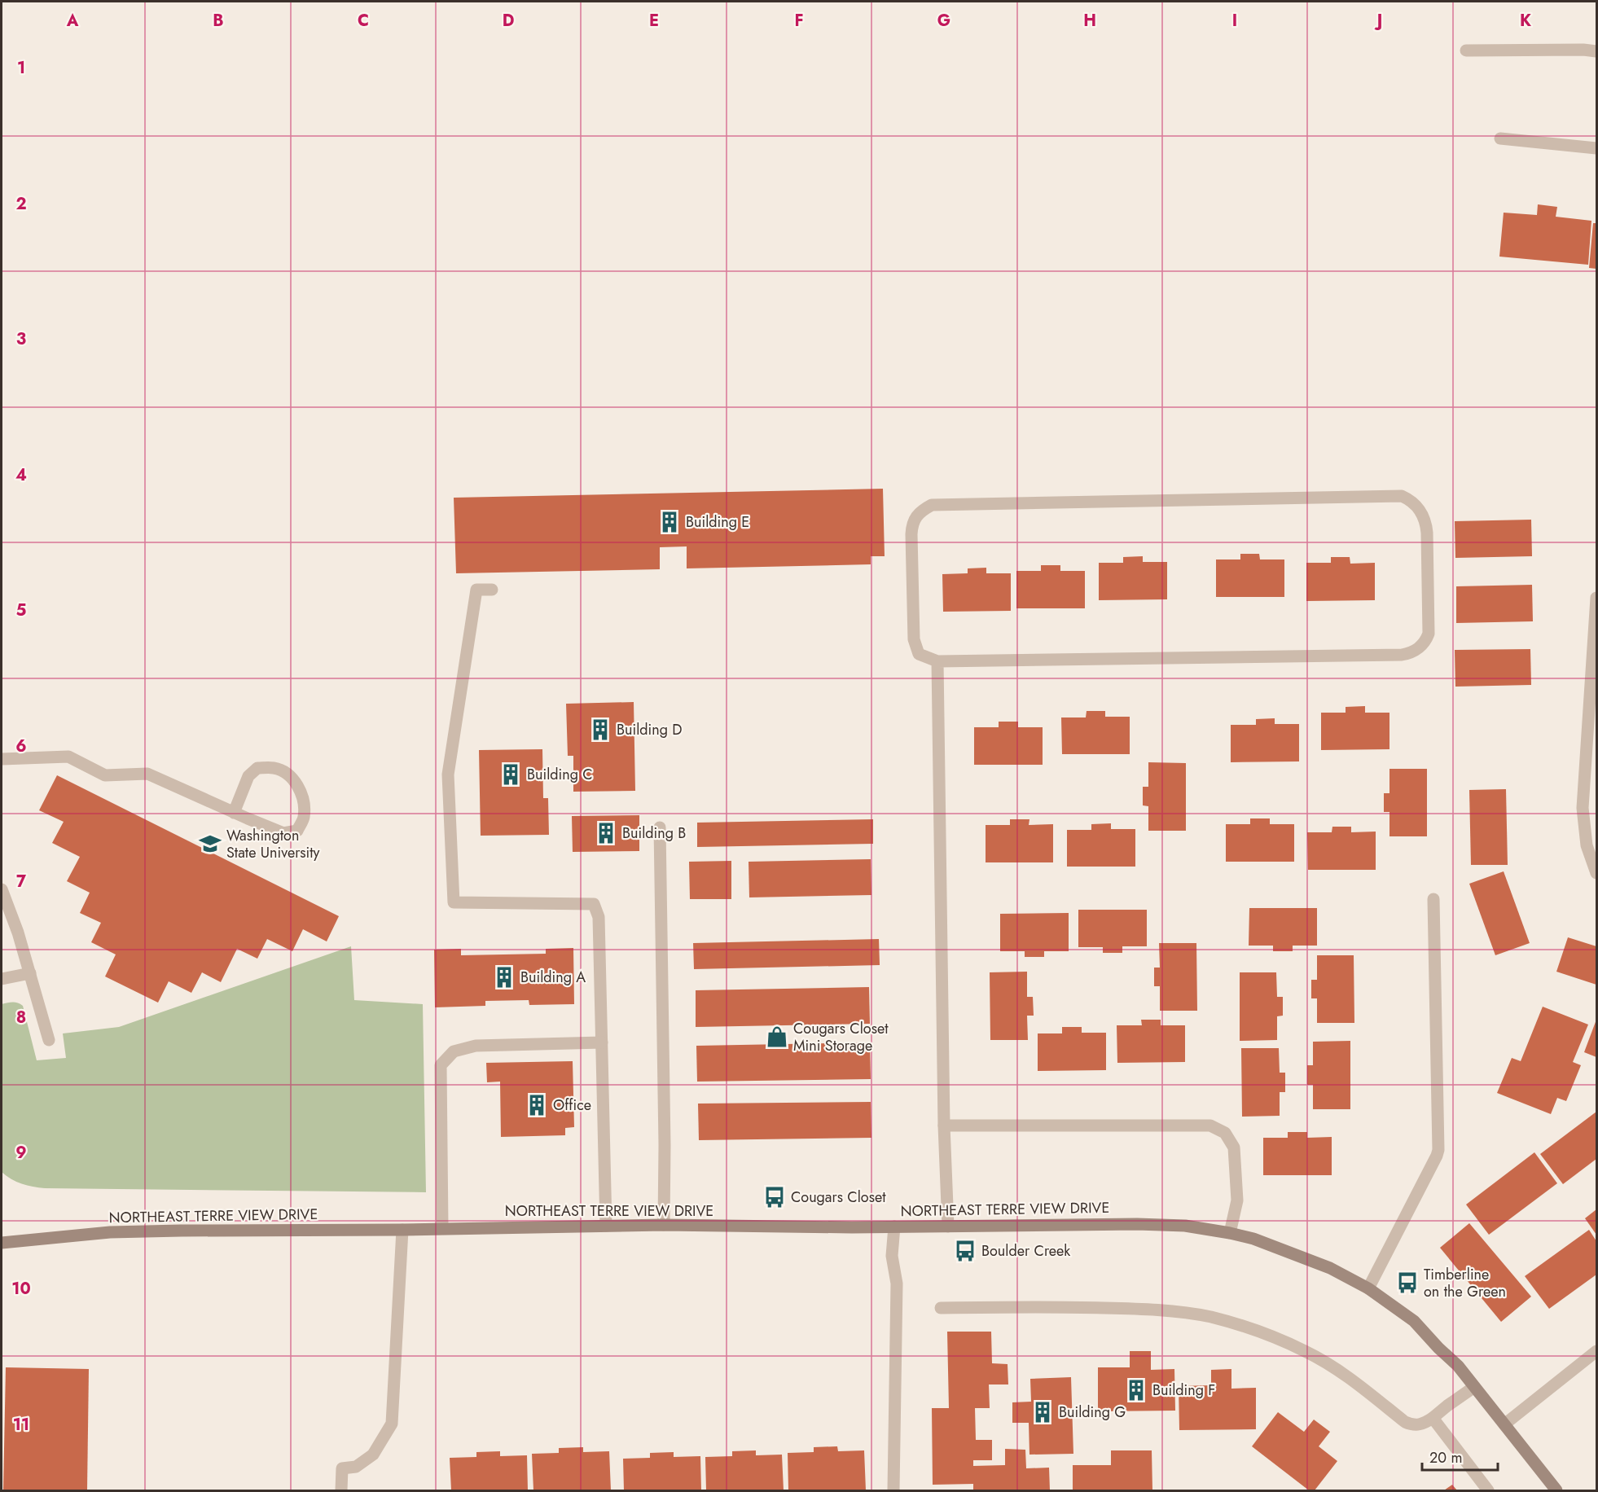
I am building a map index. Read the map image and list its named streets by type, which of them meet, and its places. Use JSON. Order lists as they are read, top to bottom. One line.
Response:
{"streets":{"main road":["NORTHEAST TERRE VIEW DRIVE"]},"places":{"building":["Building E","Building D","Building C","Building B","Building A","Office","Building F","Building G"],"school or university":["Washington State University"],"shop":["Cougars Closet Mini Storage"],"bus stop":["Cougars Closet","Boulder Creek","Timberline on the Green"]},"scale_bar":"20 m","grid":{"columns":["A","B","C","D","E","F","G","H","I","J","K"],"rows":["1","2","3","4","5","6","7","8","9","10","11"]}}
